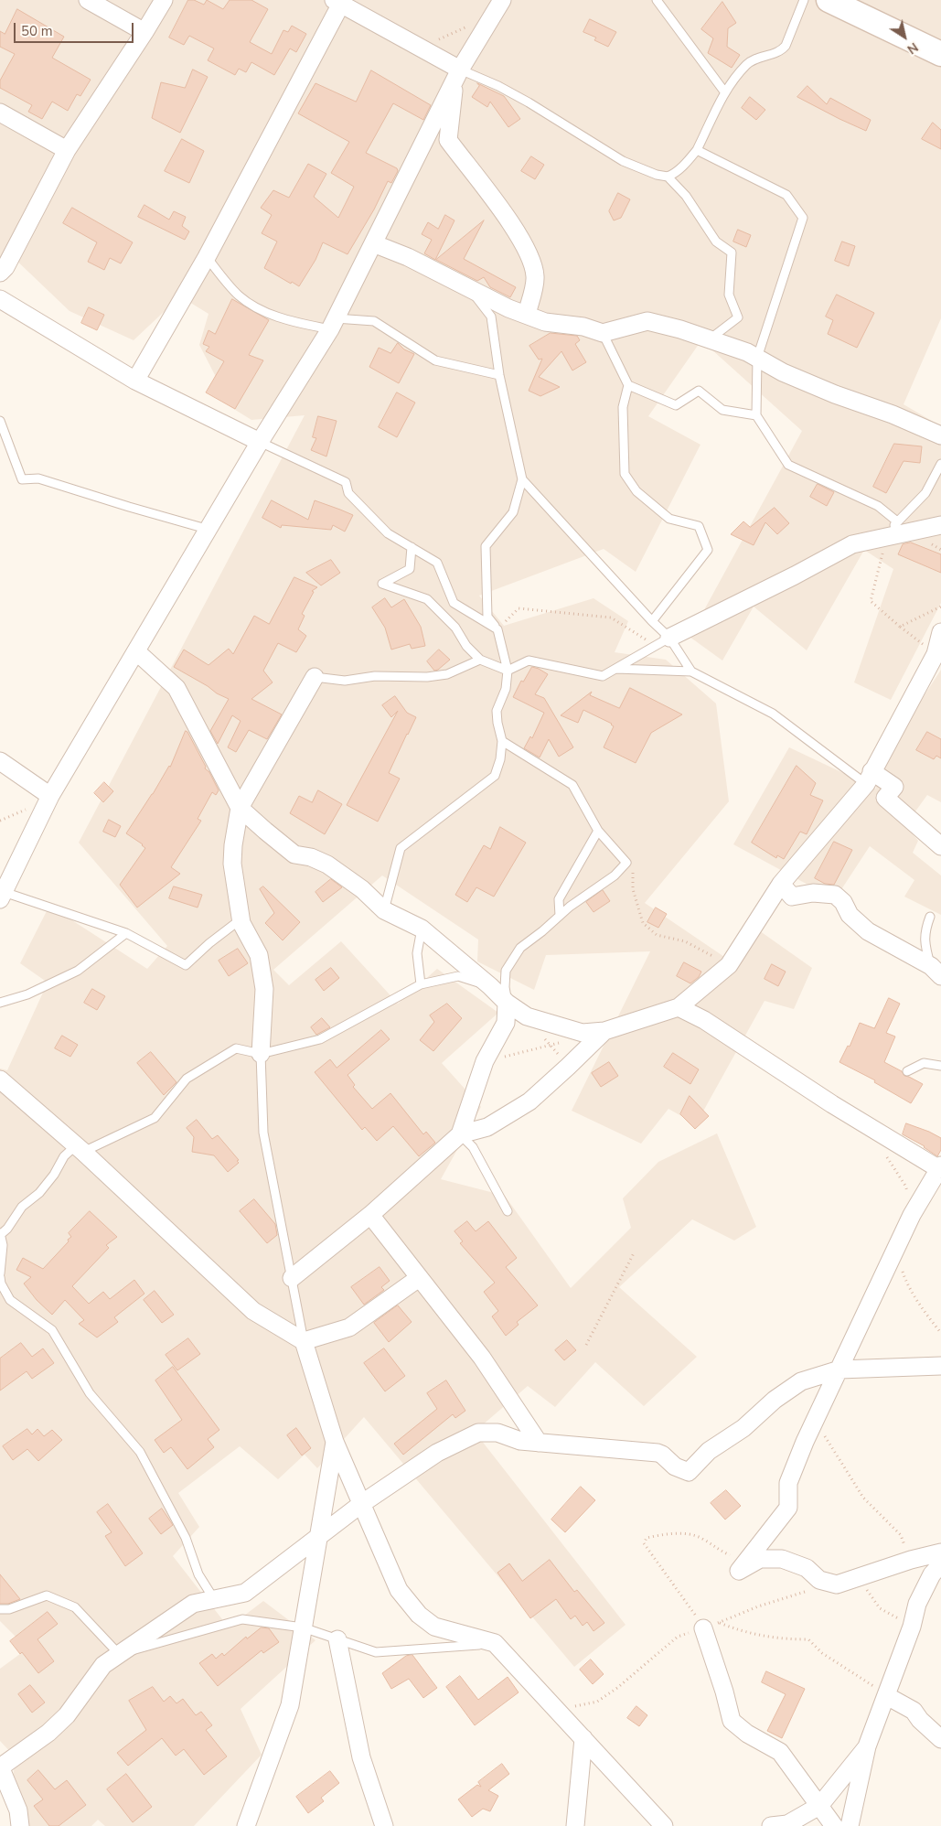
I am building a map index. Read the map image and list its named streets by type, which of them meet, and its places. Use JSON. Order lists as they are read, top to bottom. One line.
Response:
{"scale_bar":"50 m","north":"bottom right"}
